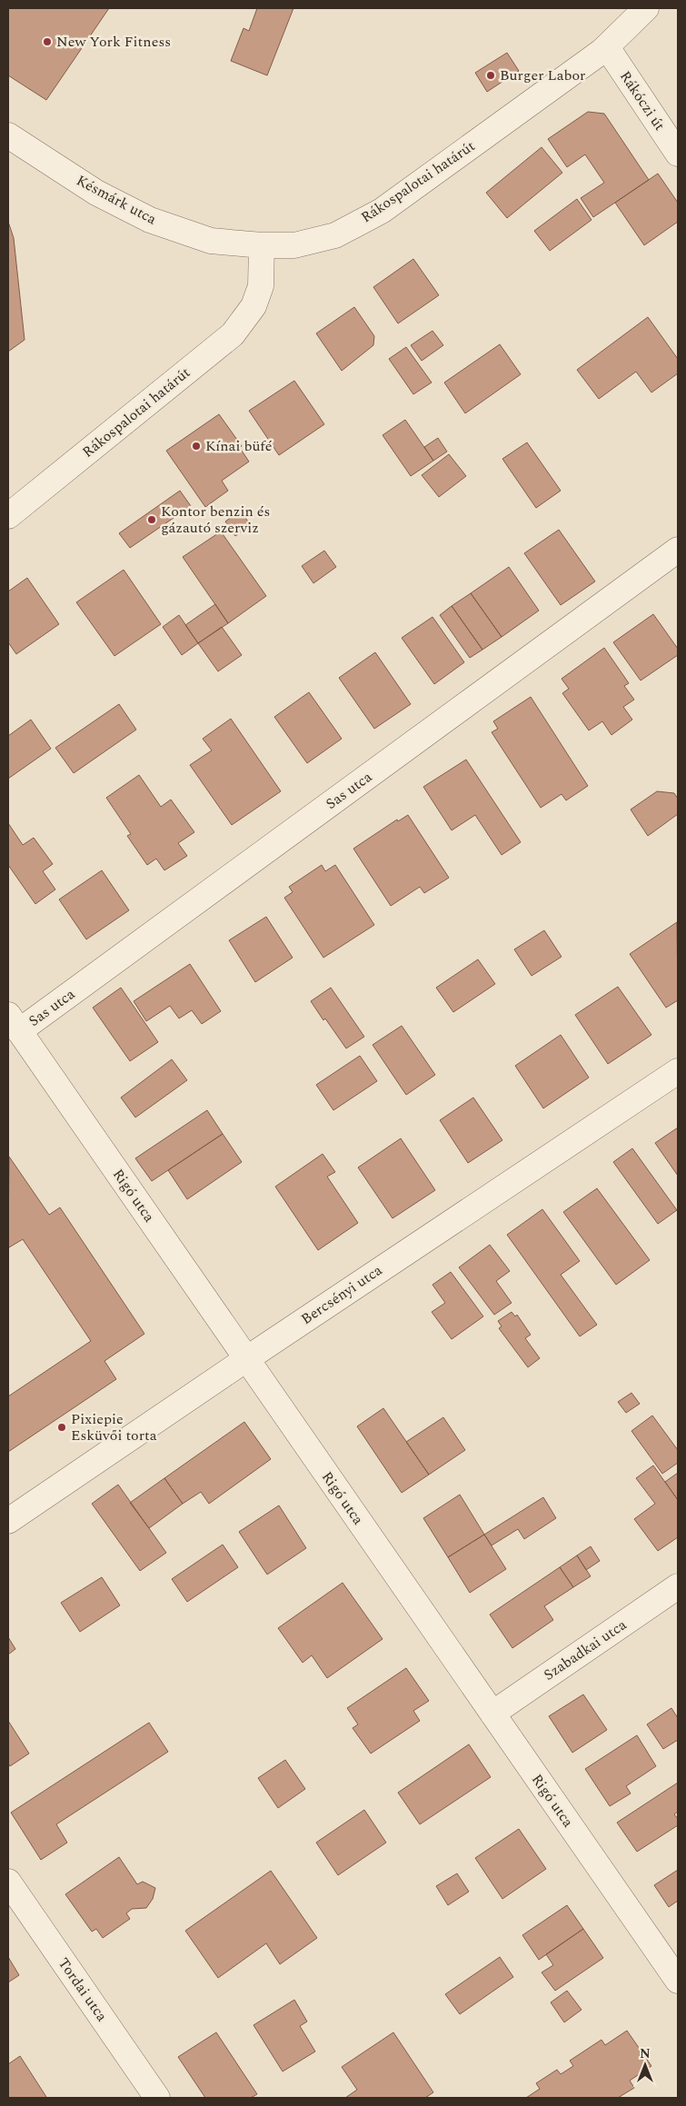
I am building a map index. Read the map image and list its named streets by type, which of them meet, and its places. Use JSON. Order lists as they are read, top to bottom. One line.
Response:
{"streets":{"street":["Rákóczi út","Rákospalotai határút","Késmárk utca","Sas utca","Rigó utca","Bercsényi utca","Szabadkai utca","Tordai utca"]},"crossings":[["Rákóczi út","Rákospalotai határút"],["Rákospalotai határút","Késmárk utca"],["Sas utca","Rigó utca"],["Rigó utca","Bercsényi utca"],["Rigó utca","Szabadkai utca"]],"places":["New York Fitness","Burger Labor","Kínai büfé","Kontor benzin és gázautó szerviz","Pixiepie Esküvői torta"],"north":"top"}
